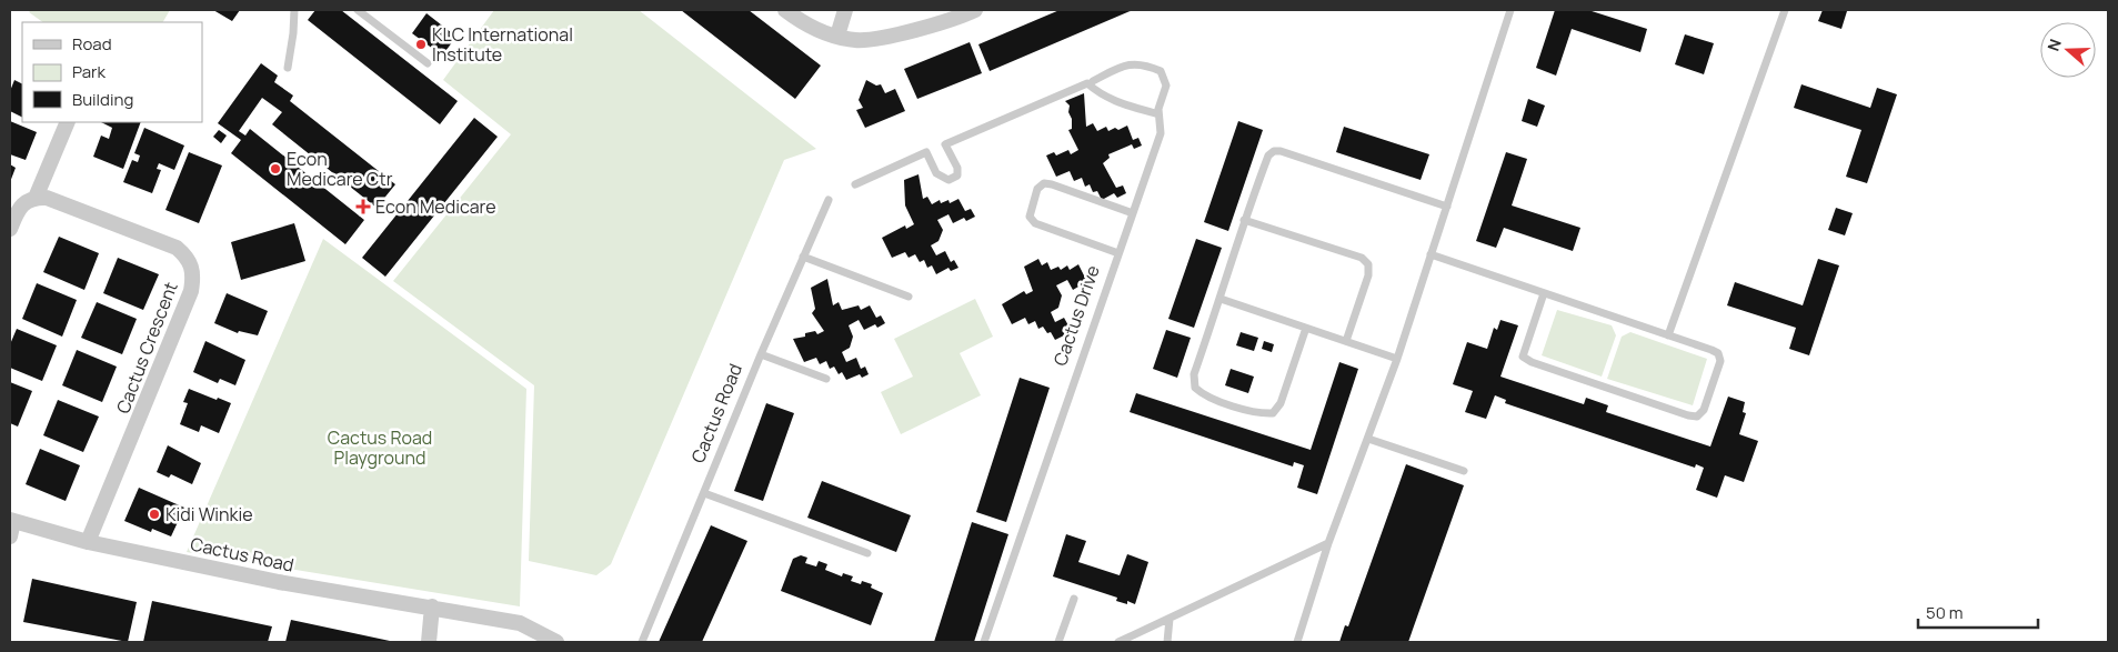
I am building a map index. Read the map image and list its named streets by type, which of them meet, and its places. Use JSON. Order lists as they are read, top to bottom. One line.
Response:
{"streets":{"street":["Cactus Crescent","Cactus Road"],"lane":["Cactus Drive"]},"crossings":[["Cactus Crescent","Cactus Road"]],"parks":["Cactus Road Playground"],"places":{"other":["KLC International Institute","Econ Medicare Ctr","Kidi Winkie"],"health":["Econ Medicare"]},"legend":["Road","Park","Building"],"scale_bar":"50 m","north":"left"}
